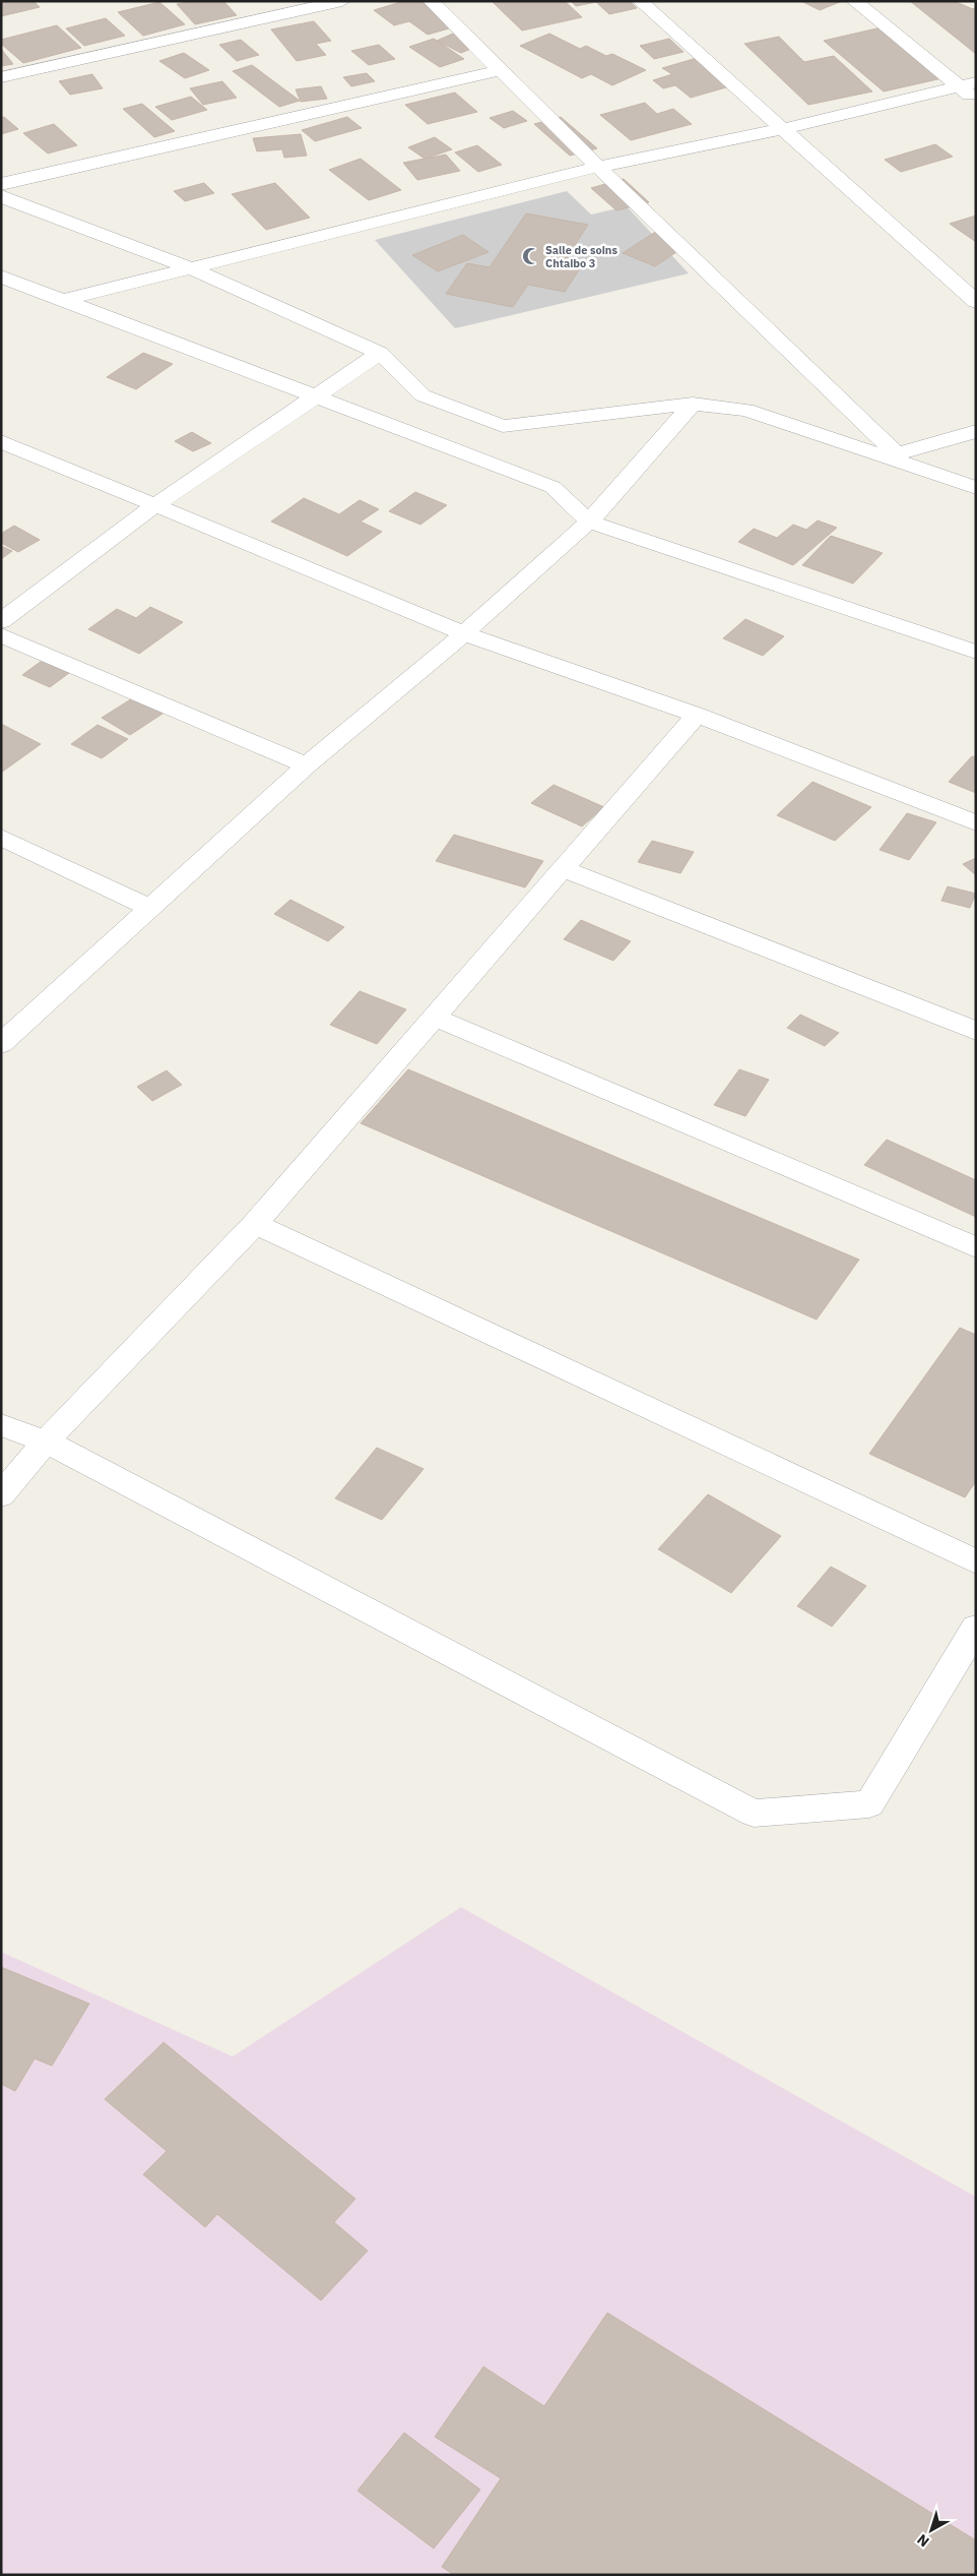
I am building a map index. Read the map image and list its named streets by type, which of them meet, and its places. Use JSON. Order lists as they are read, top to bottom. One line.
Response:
{"places":{"mosque":["Salle de soins Chtaibo 3"]},"north":"bottom left"}
